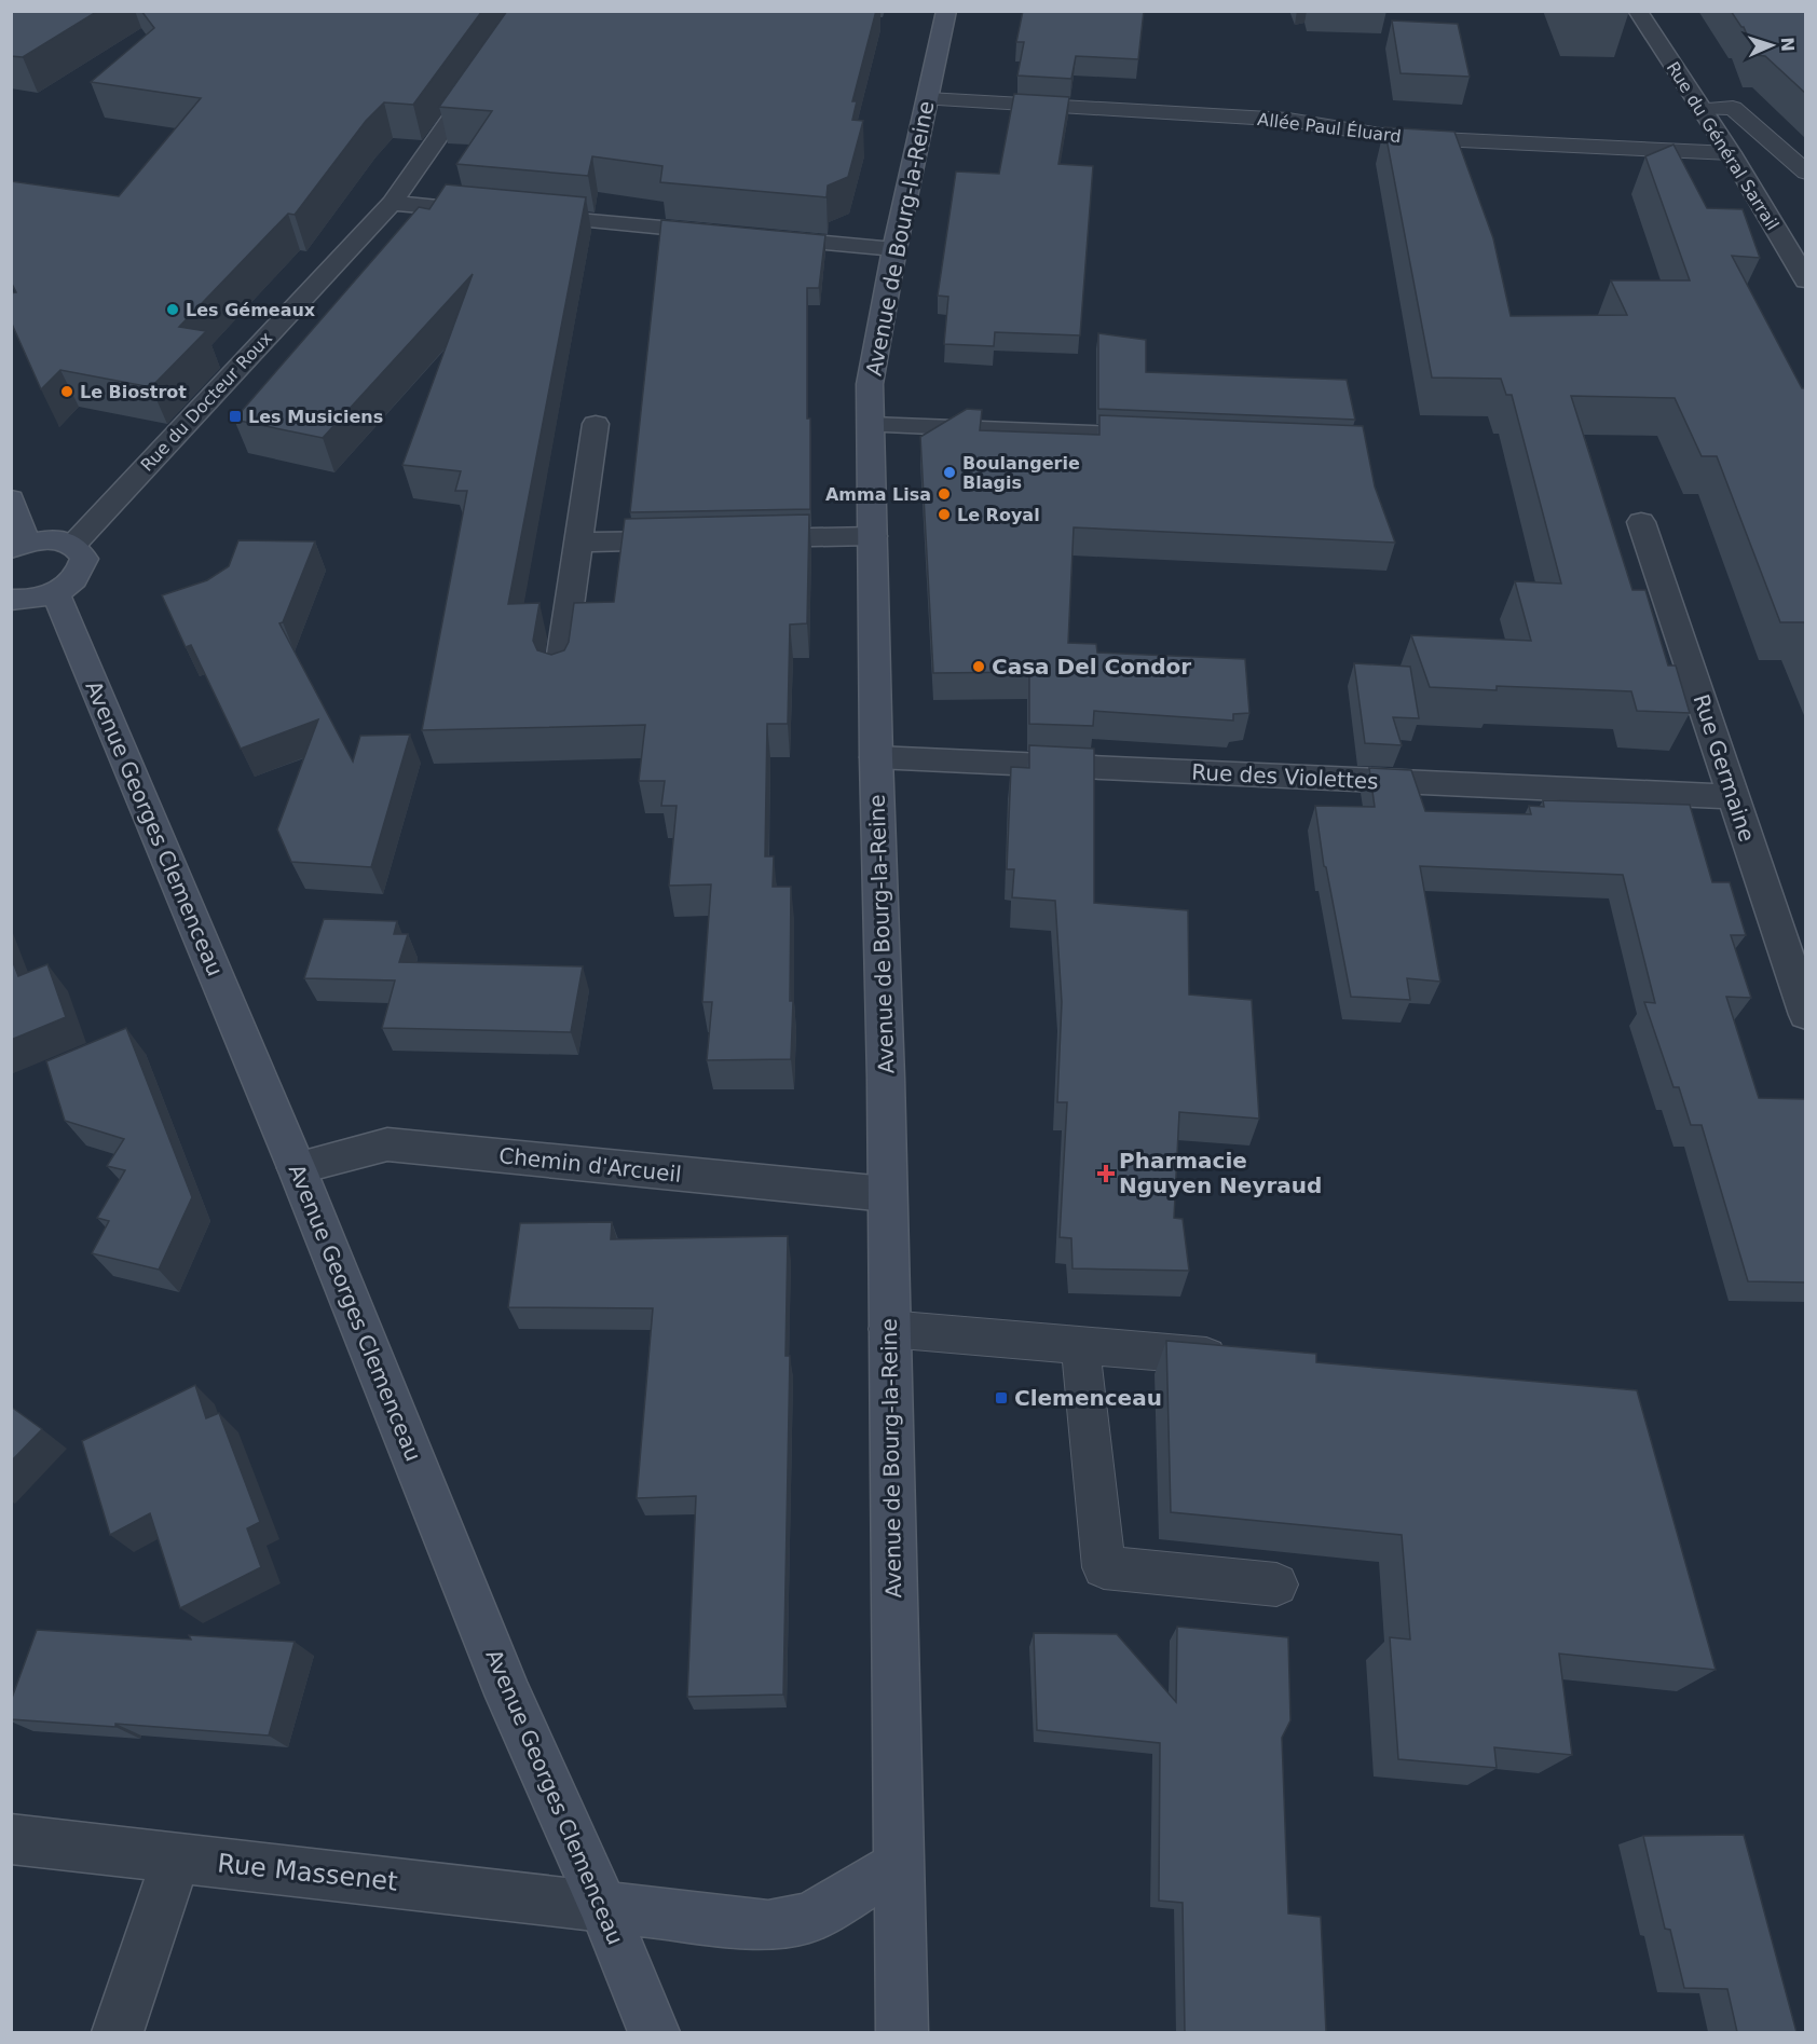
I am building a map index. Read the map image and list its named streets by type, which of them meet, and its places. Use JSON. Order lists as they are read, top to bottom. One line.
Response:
{"streets":{"main road":["Avenue de Bourg-la-Reine","Avenue Georges Clemenceau"],"street":["Rue du Général Sarrail","Rue du Docteur Roux","Rue Germaine","Rue des Violettes","Chemin d'Arcueil","Rue Massenet"],"lane":["Allée Paul Éluard"]},"crossings":[["Allée Paul Éluard","Rue du Général Sarrail"],["Allée Paul Éluard","Avenue de Bourg-la-Reine"],["Avenue de Bourg-la-Reine","Rue des Violettes"],["Avenue de Bourg-la-Reine","Chemin d'Arcueil"],["Rue Germaine","Rue des Violettes"],["Avenue Georges Clemenceau","Chemin d'Arcueil"],["Avenue Georges Clemenceau","Rue Massenet"]],"places":{"other":["Les Gémeaux","Le Biostrot","Boulangerie Blagis","Amma Lisa","Le Royal","Casa Del Condor"],"transit":["Les Musiciens","Clemenceau"],"health":["Pharmacie Nguyen Neyraud"]},"north":"right"}
